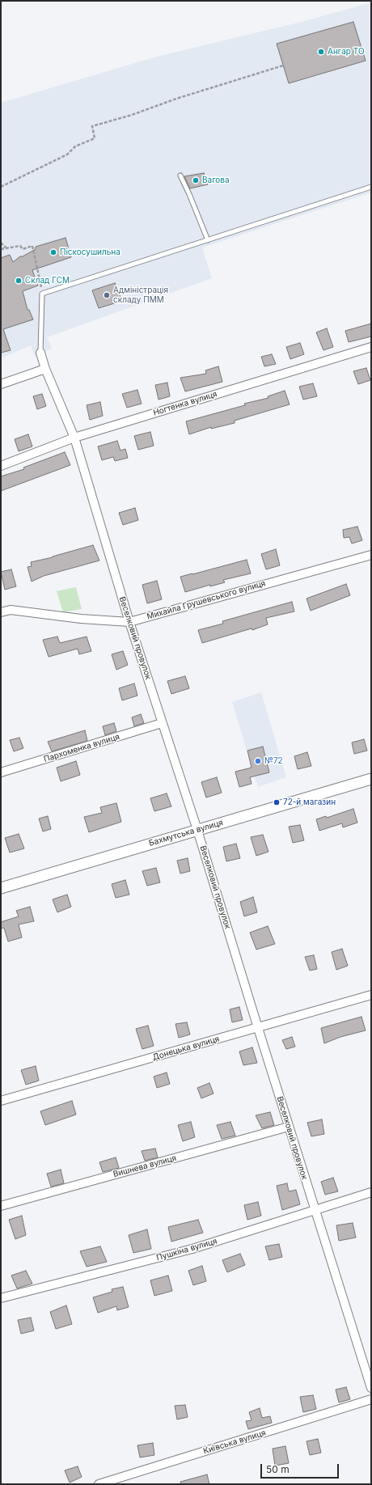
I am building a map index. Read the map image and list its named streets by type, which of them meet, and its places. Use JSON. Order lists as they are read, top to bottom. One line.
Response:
{"streets":{"street":["Ногтенка вулиця","Михайла Грушевського вулиця","Веселковий провулок","Пархоменка вулиця","Бахмутська вулиця","Донецька вулиця","Вишнева вулиця","Пушкіна вулиця","Київська вулиця"]},"crossings":[["Ногтенка вулиця","Веселковий провулок"],["Михайла Грушевського вулиця","Веселковий провулок"],["Веселковий провулок","Пархоменка вулиця"],["Веселковий провулок","Бахмутська вулиця"],["Веселковий провулок","Донецька вулиця"],["Веселковий провулок","Вишнева вулиця"],["Веселковий провулок","Пушкіна вулиця"]],"places":["Ангар ТО","Вагова","Піскосушильна","Склад ГСМ","Адміністрація складу ПММ","№72","72-й магазин"],"scale_bar":"50 m"}
